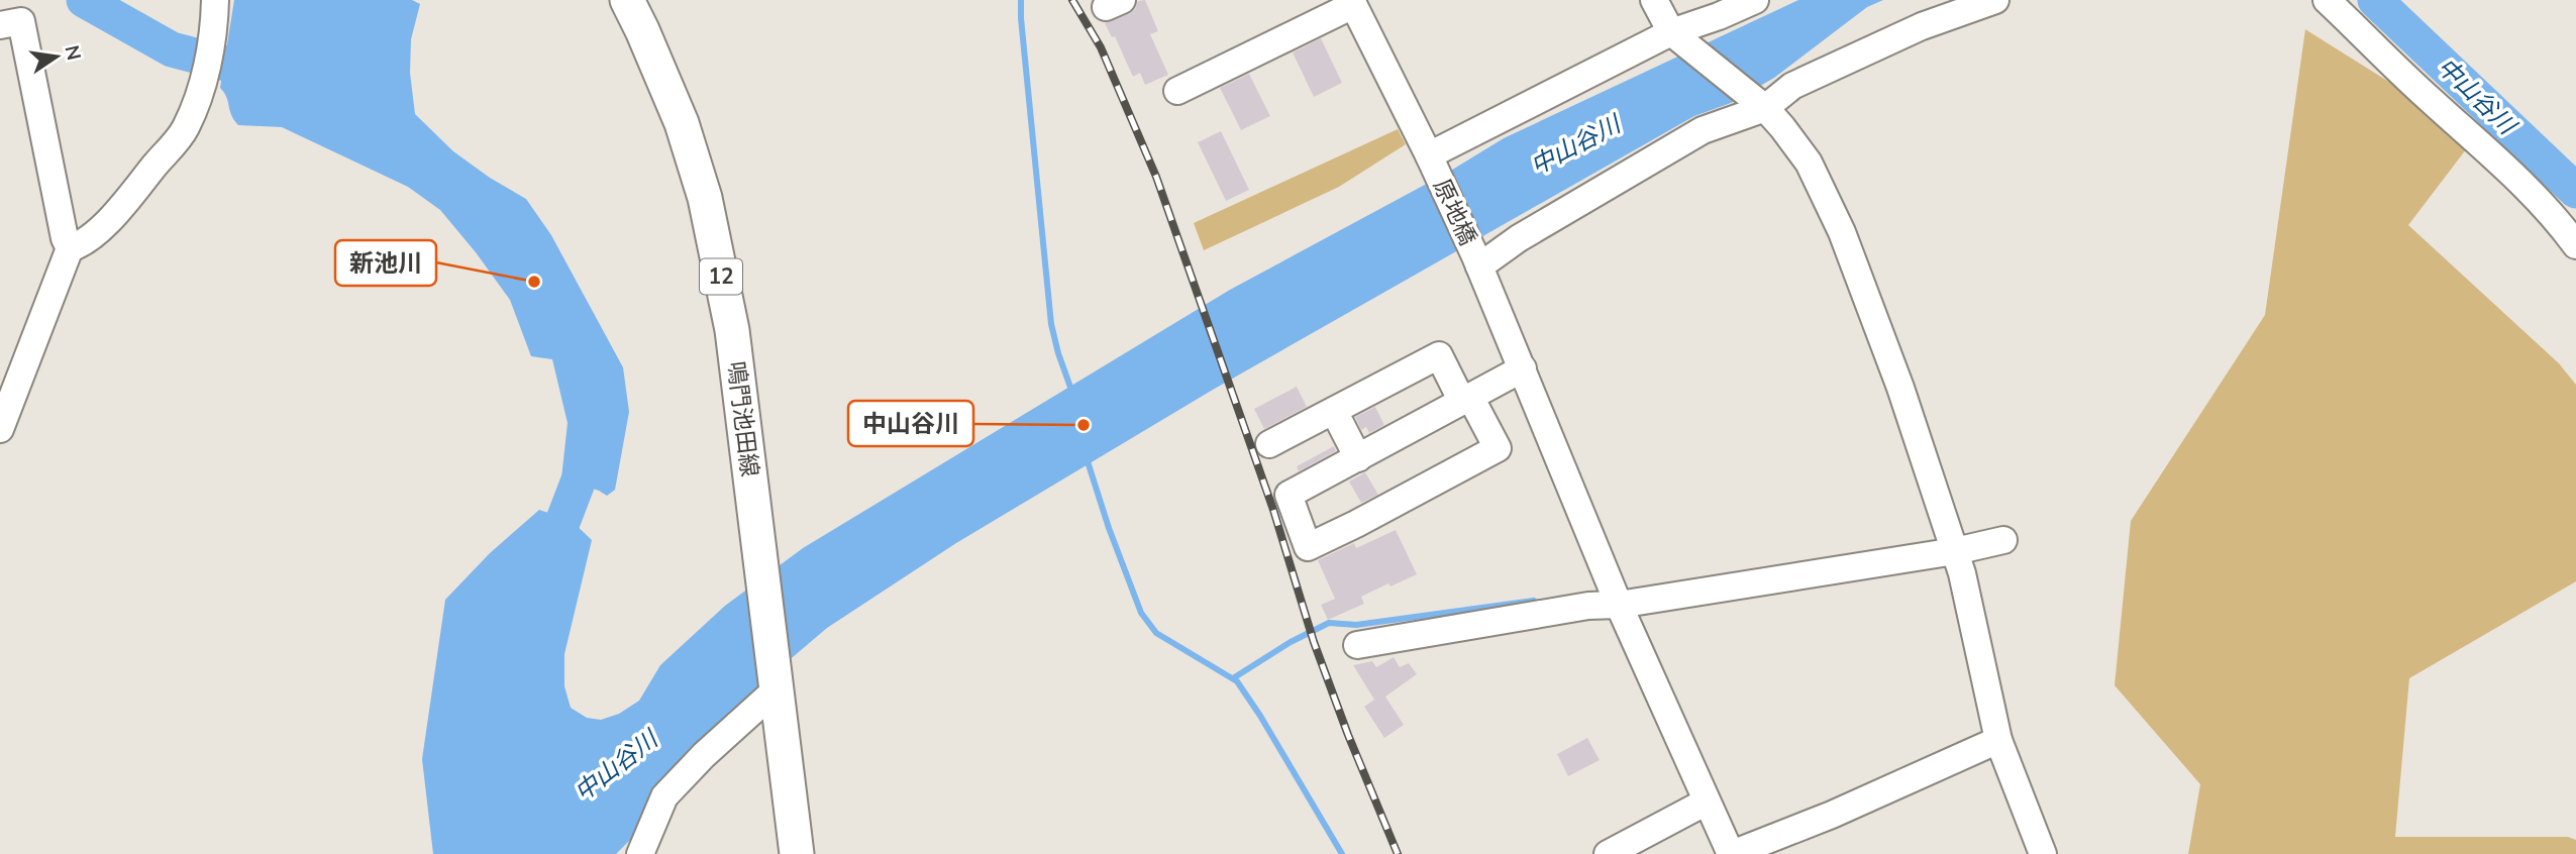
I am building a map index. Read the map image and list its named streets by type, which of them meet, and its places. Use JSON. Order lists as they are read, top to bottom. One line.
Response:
{"streets":{"main road":["12","鳴門池田線"],"street":["原地橋"]},"water":["中山谷川"],"places":["新池川","中山谷川"],"north":"right"}
